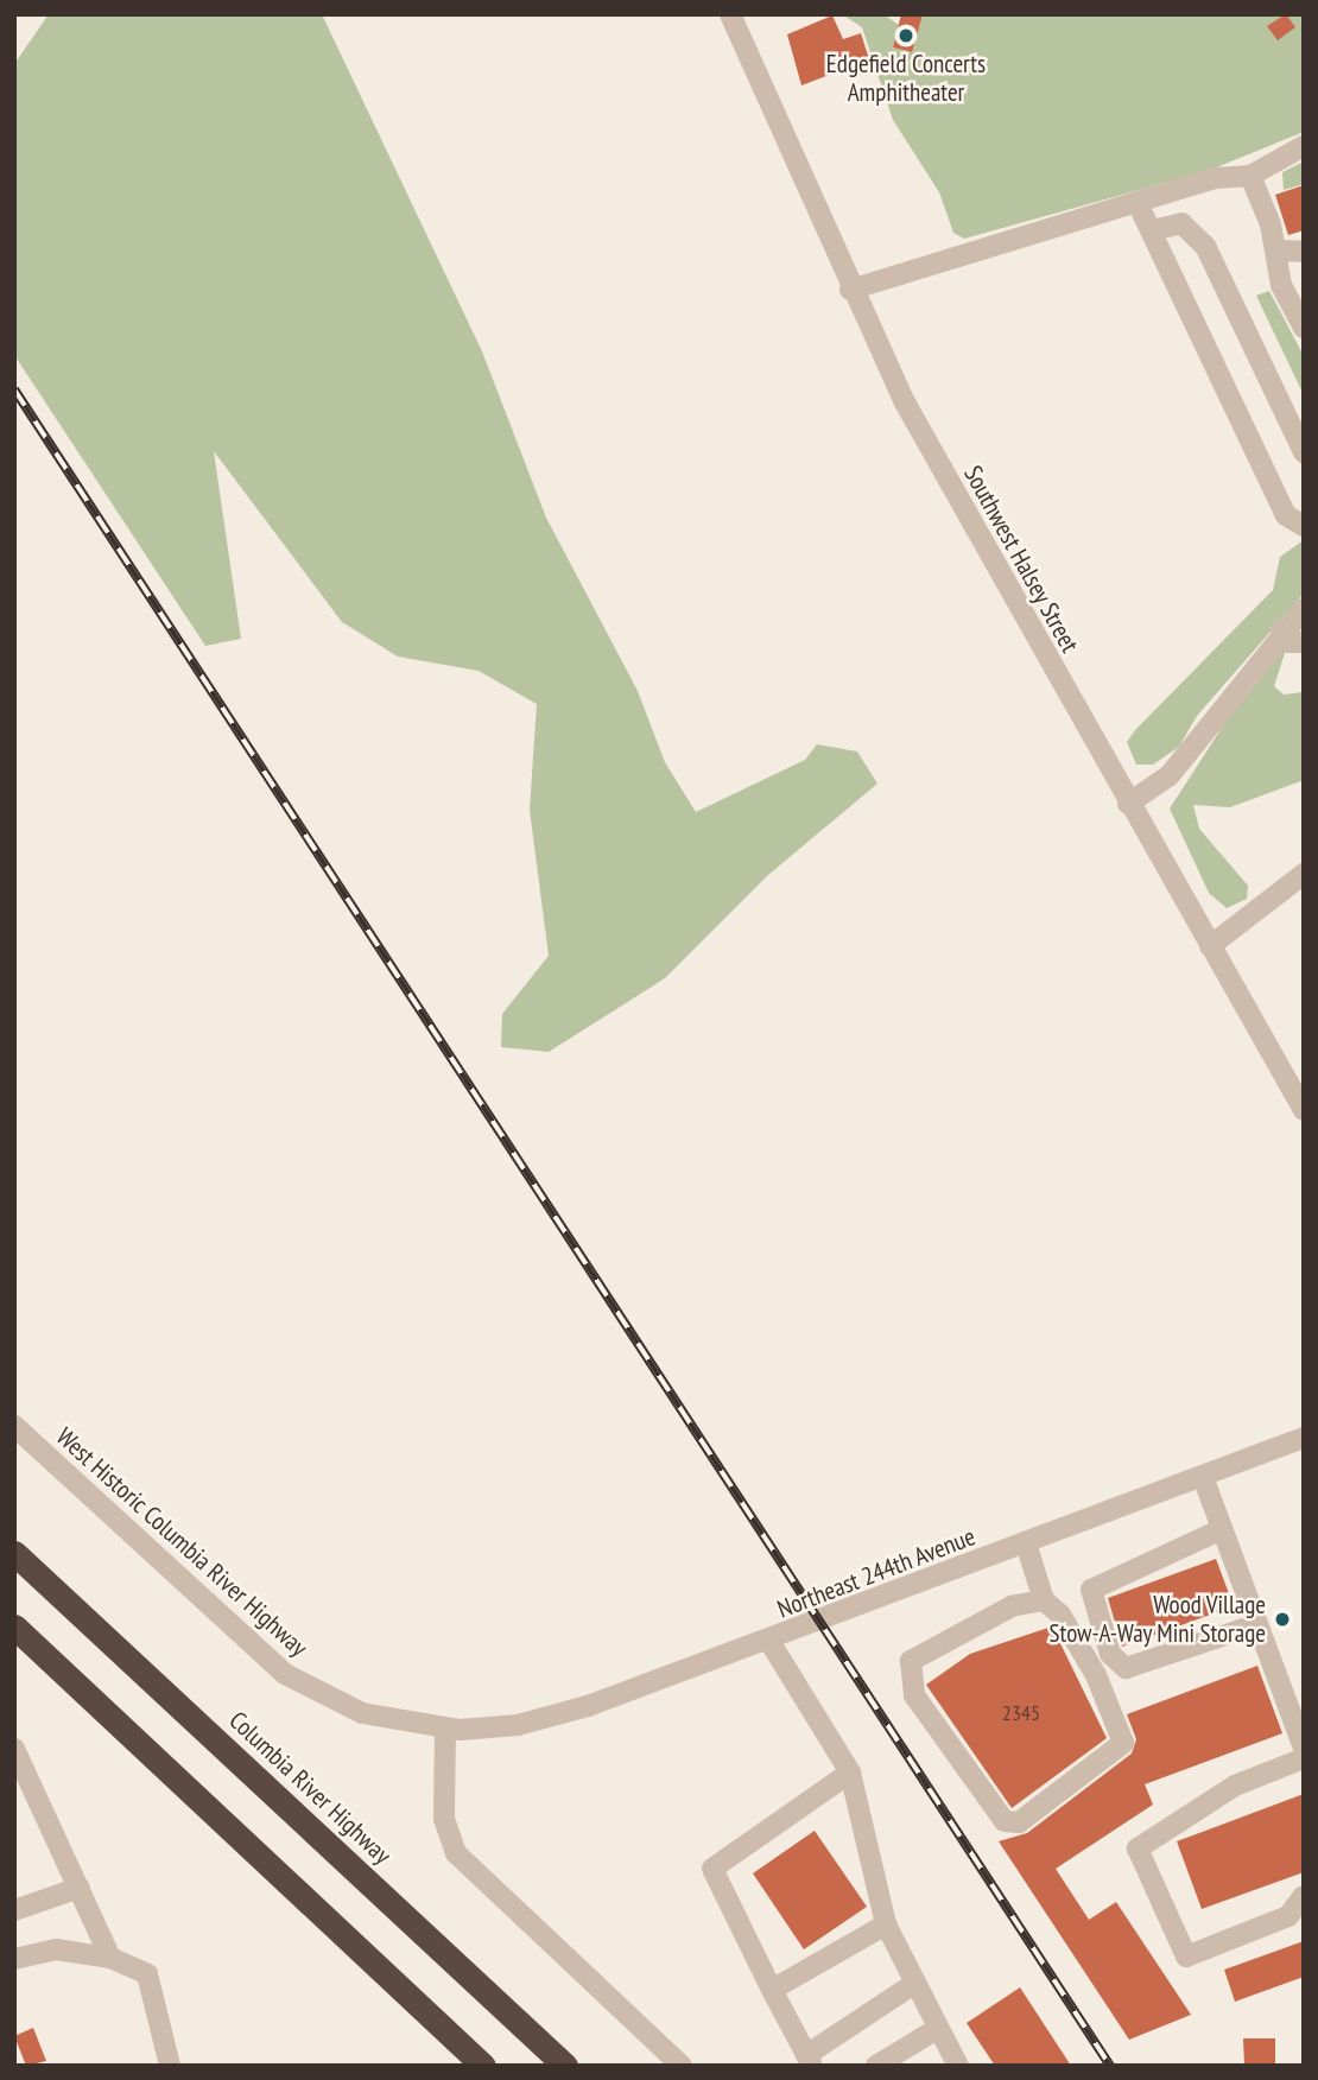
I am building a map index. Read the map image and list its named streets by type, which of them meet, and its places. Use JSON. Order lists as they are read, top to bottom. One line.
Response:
{"streets":{"highway":["Columbia River Highway"],"street":["Southwest Halsey Street","West Historic Columbia River Highway","Northeast 244th Avenue"]},"crossings":[["West Historic Columbia River Highway","Northeast 244th Avenue"]],"places":["Edgefield Concerts Amphitheater","Wood Village Stow-A-Way Mini Storage"],"house_numbers":["2345"]}
